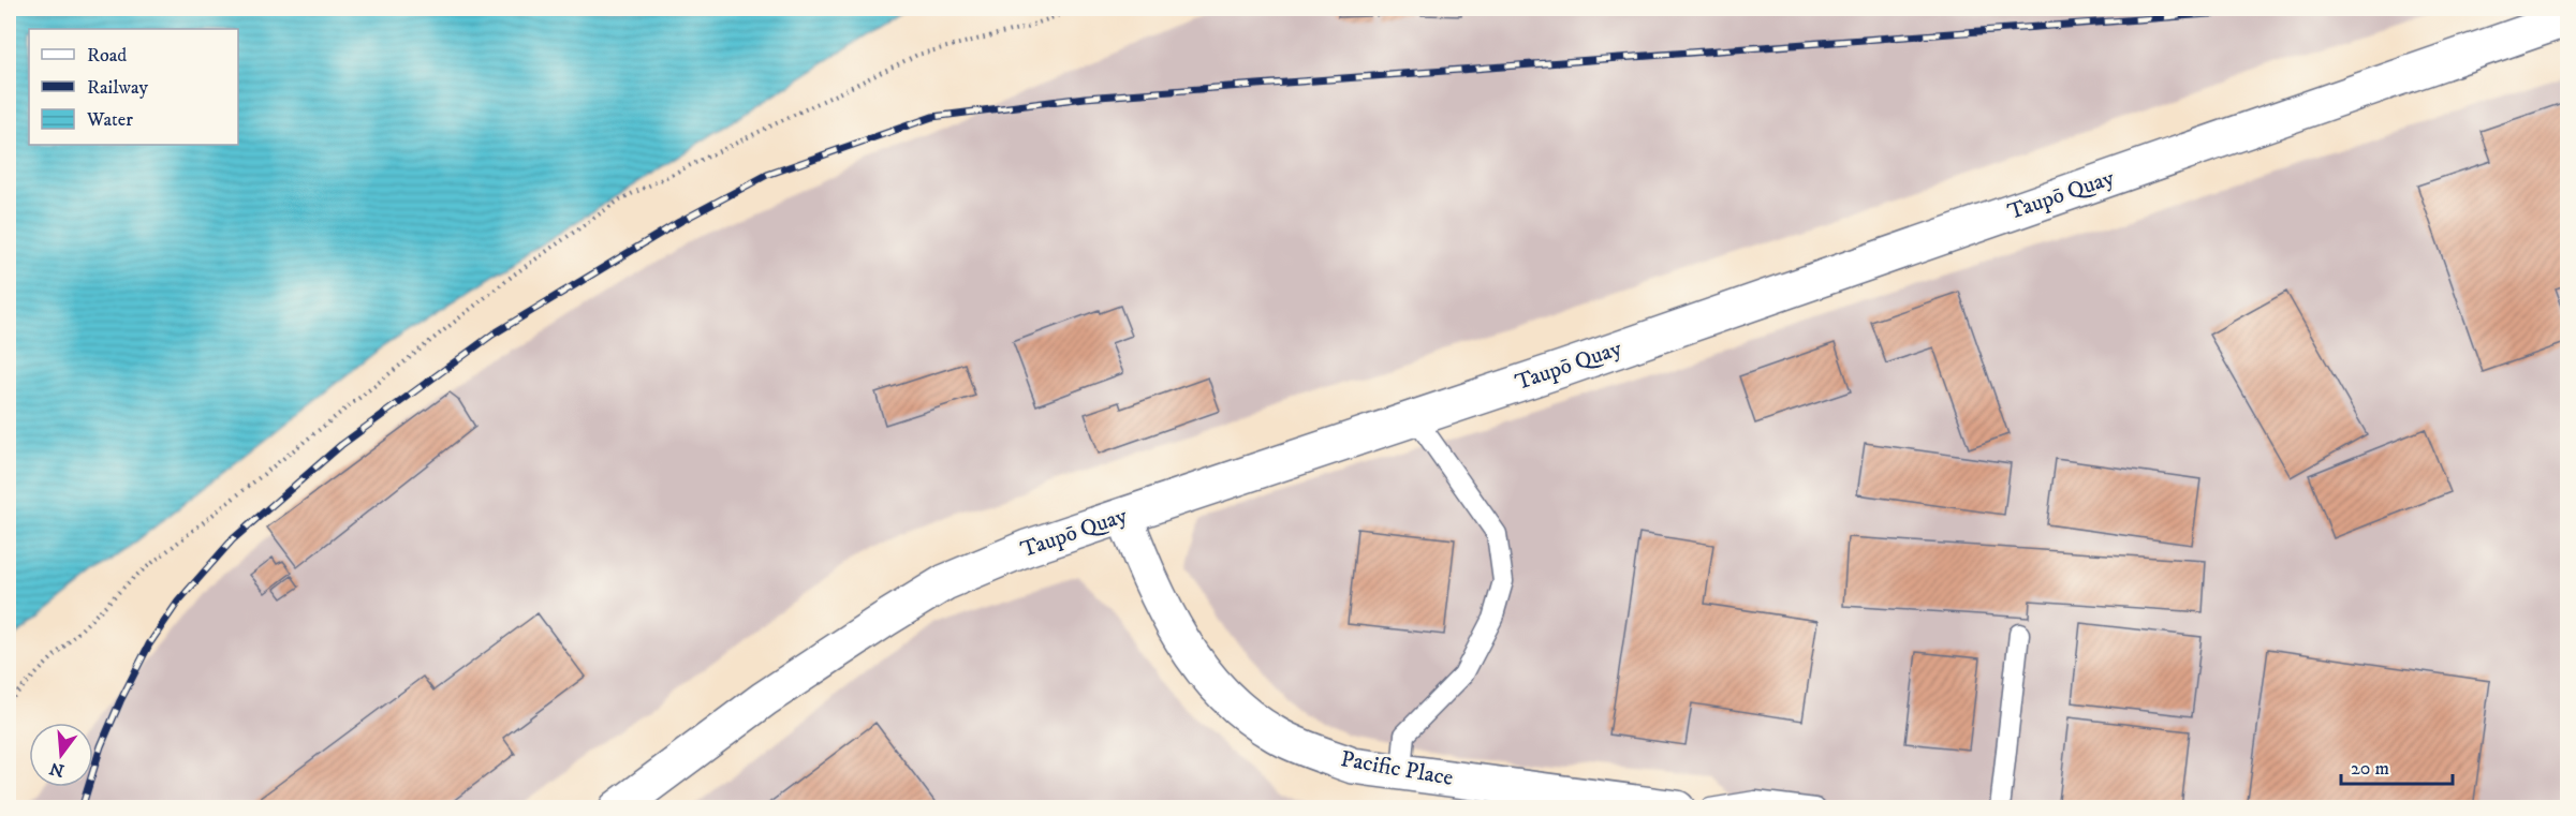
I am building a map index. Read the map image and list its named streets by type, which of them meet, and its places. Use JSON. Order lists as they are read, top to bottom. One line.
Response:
{"streets":{"street":["Taupō Quay","Pacific Place"]},"crossings":[["Taupō Quay","Pacific Place"]],"legend":["Road","Railway","Water"],"scale_bar":"20 m","north":"bottom"}
